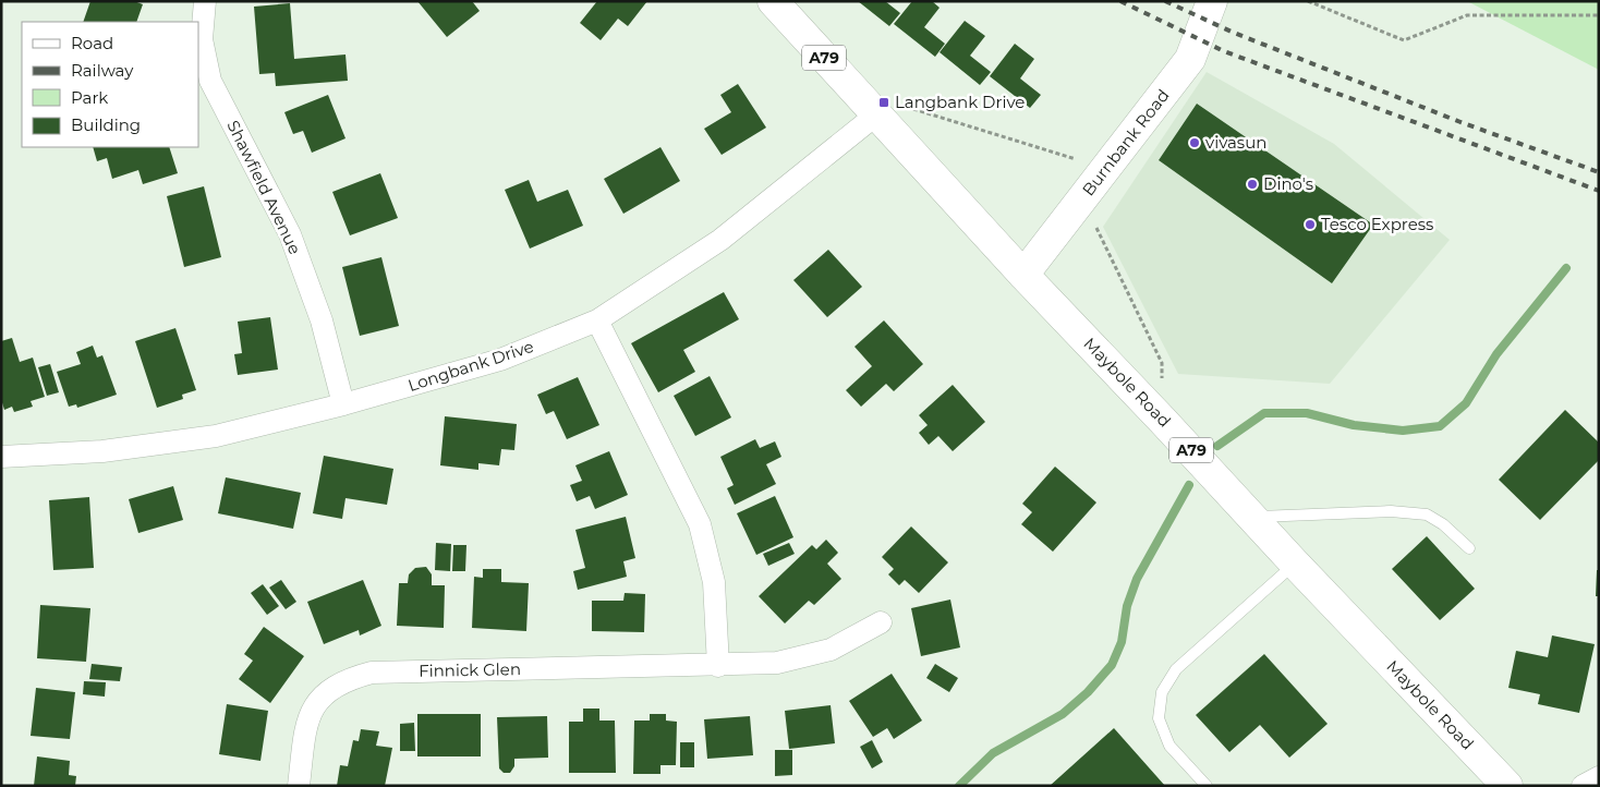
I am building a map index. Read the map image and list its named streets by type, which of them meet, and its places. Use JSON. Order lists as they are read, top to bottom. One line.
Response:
{"streets":{"main road":["A79","Burnbank Road","Maybole Road"],"street":["Shawfield Avenue","Longbank Drive","Finnick Glen"]},"crossings":[["Burnbank Road","Maybole Road"],["Shawfield Avenue","Longbank Drive"],["Longbank Drive","Maybole Road"]],"places":{"transit":["Langbank Drive"],"other":["vivasun","Dino's","Tesco Express"]},"legend":["Road","Railway","Park","Building"]}
